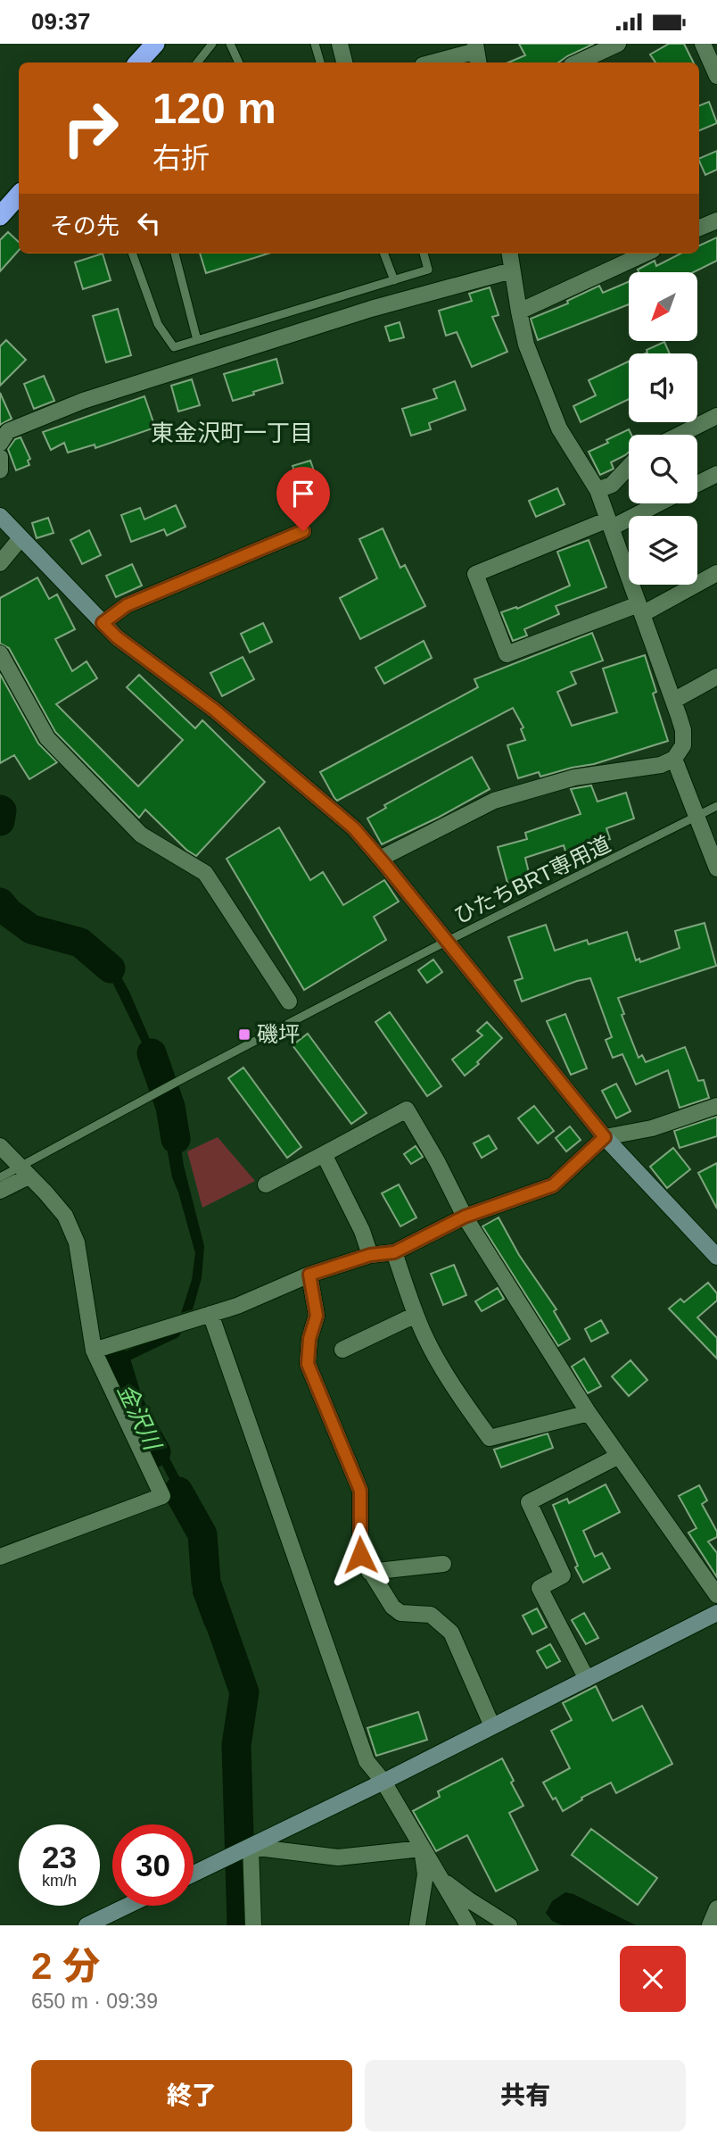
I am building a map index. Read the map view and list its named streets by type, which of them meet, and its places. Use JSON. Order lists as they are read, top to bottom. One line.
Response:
{"streets":{"lane":["ひたちBRT専用道"]},"districts":["東金沢町一丁目"],"water":["金沢川"],"places":{"transit":["磯坪"]},"north":"bottom left","page":{"status":"09:37","turn":["120 m","右折"],"then":"その先","speed":"23 km/h","limit":"30","heading":["2 分","650 m · 09:39"],"buttons":["終了","共有"]}}
